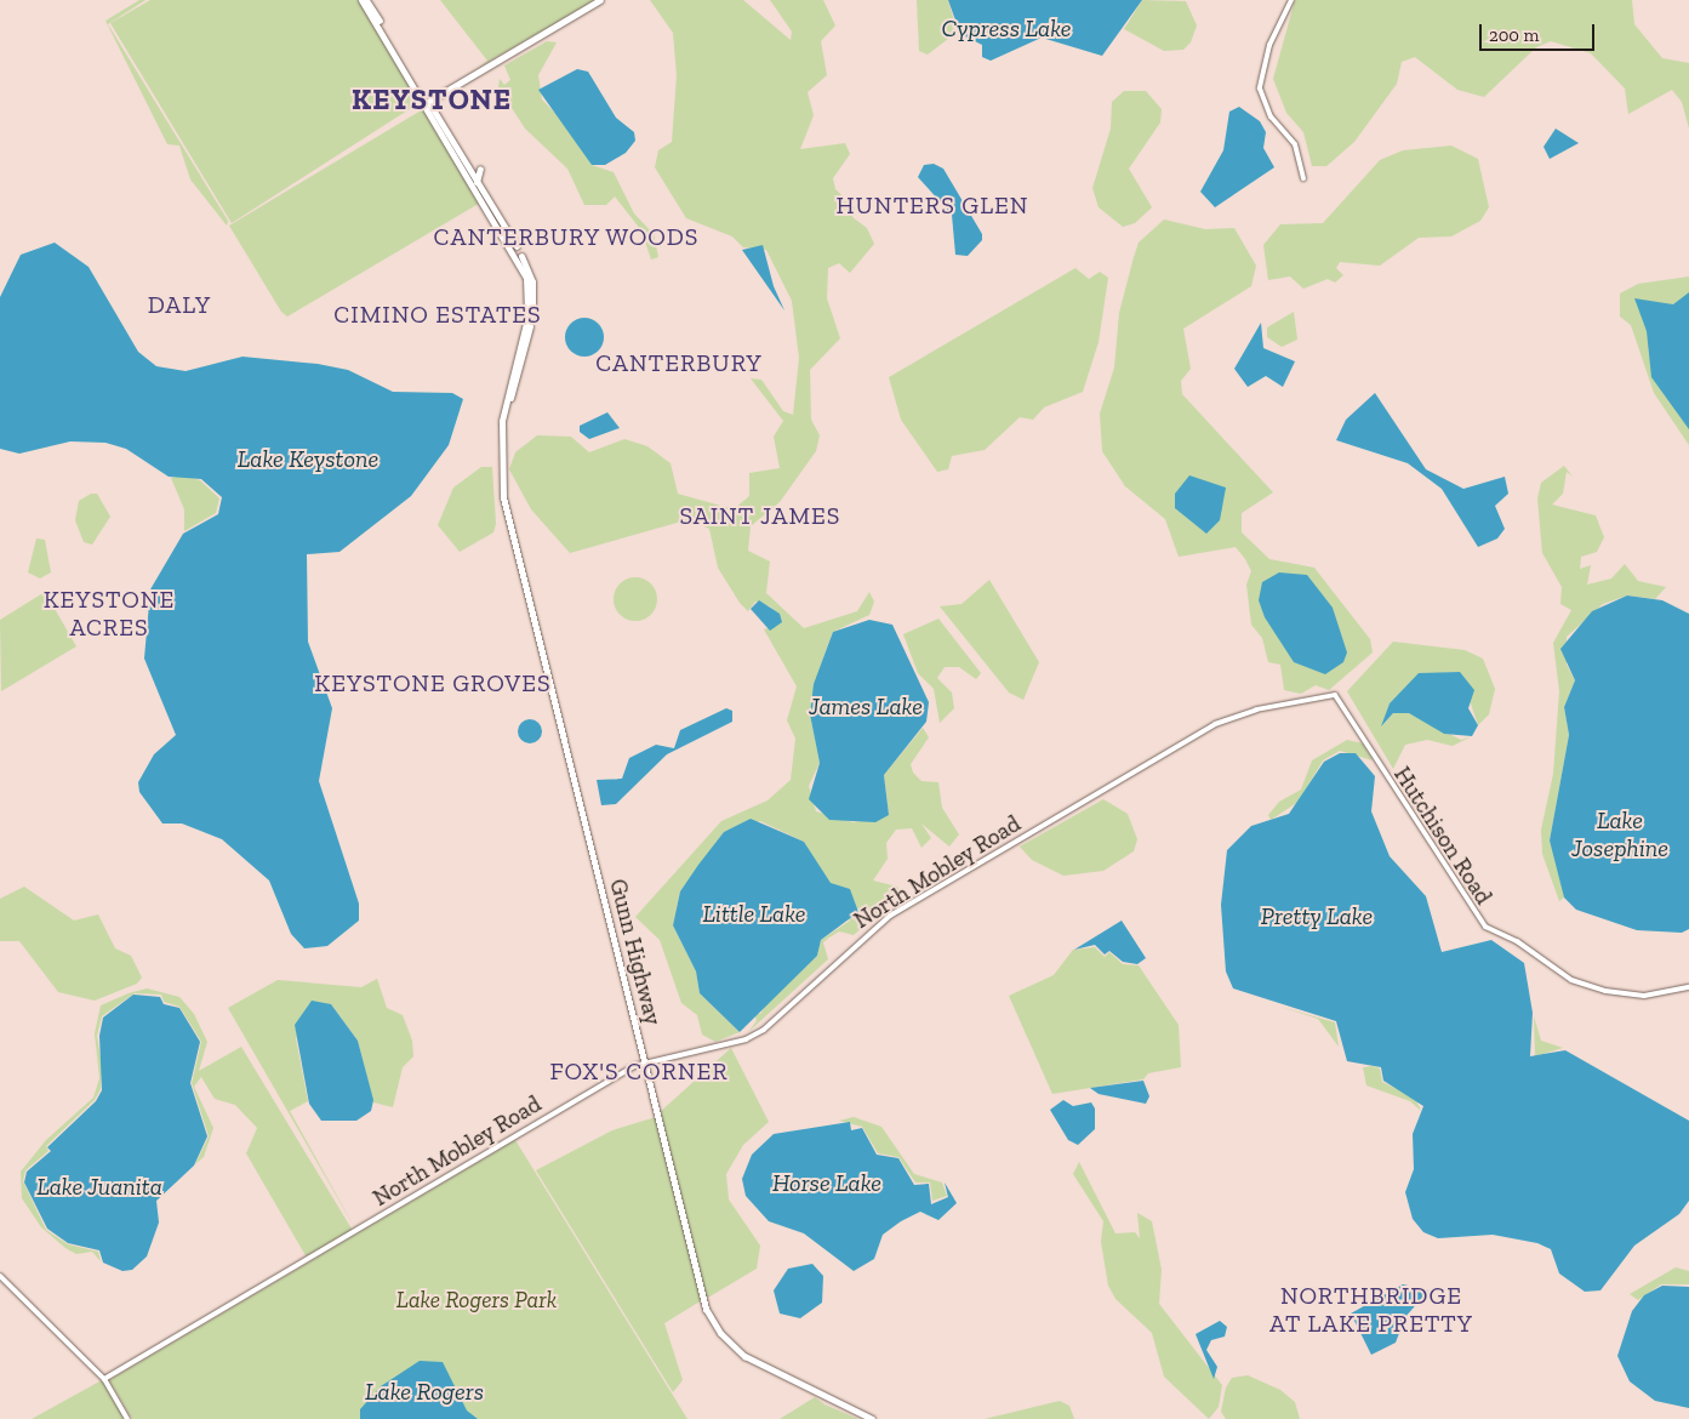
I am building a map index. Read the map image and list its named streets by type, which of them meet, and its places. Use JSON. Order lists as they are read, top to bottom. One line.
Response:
{"streets":{"main road":["Gunn Highway"],"street":["Hutchison Road","North Mobley Road"]},"crossings":[["Hutchison Road","North Mobley Road"],["North Mobley Road","Gunn Highway"]],"districts":["KEYSTONE","HUNTERS GLEN","CANTERBURY WOODS","DALY","CIMINO ESTATES","CANTERBURY","SAINT JAMES","KEYSTONE ACRES","KEYSTONE GROVES","FOX'S CORNER","NORTHBRIDGE AT LAKE PRETTY"],"water":["Cypress Lake","Lake Keystone","James Lake","Lake Josephine","Little Lake","Pretty Lake","Horse Lake","Lake Juanita","Lake Rogers"],"parks":["Lake Rogers Park"],"scale_bar":"200 m"}
